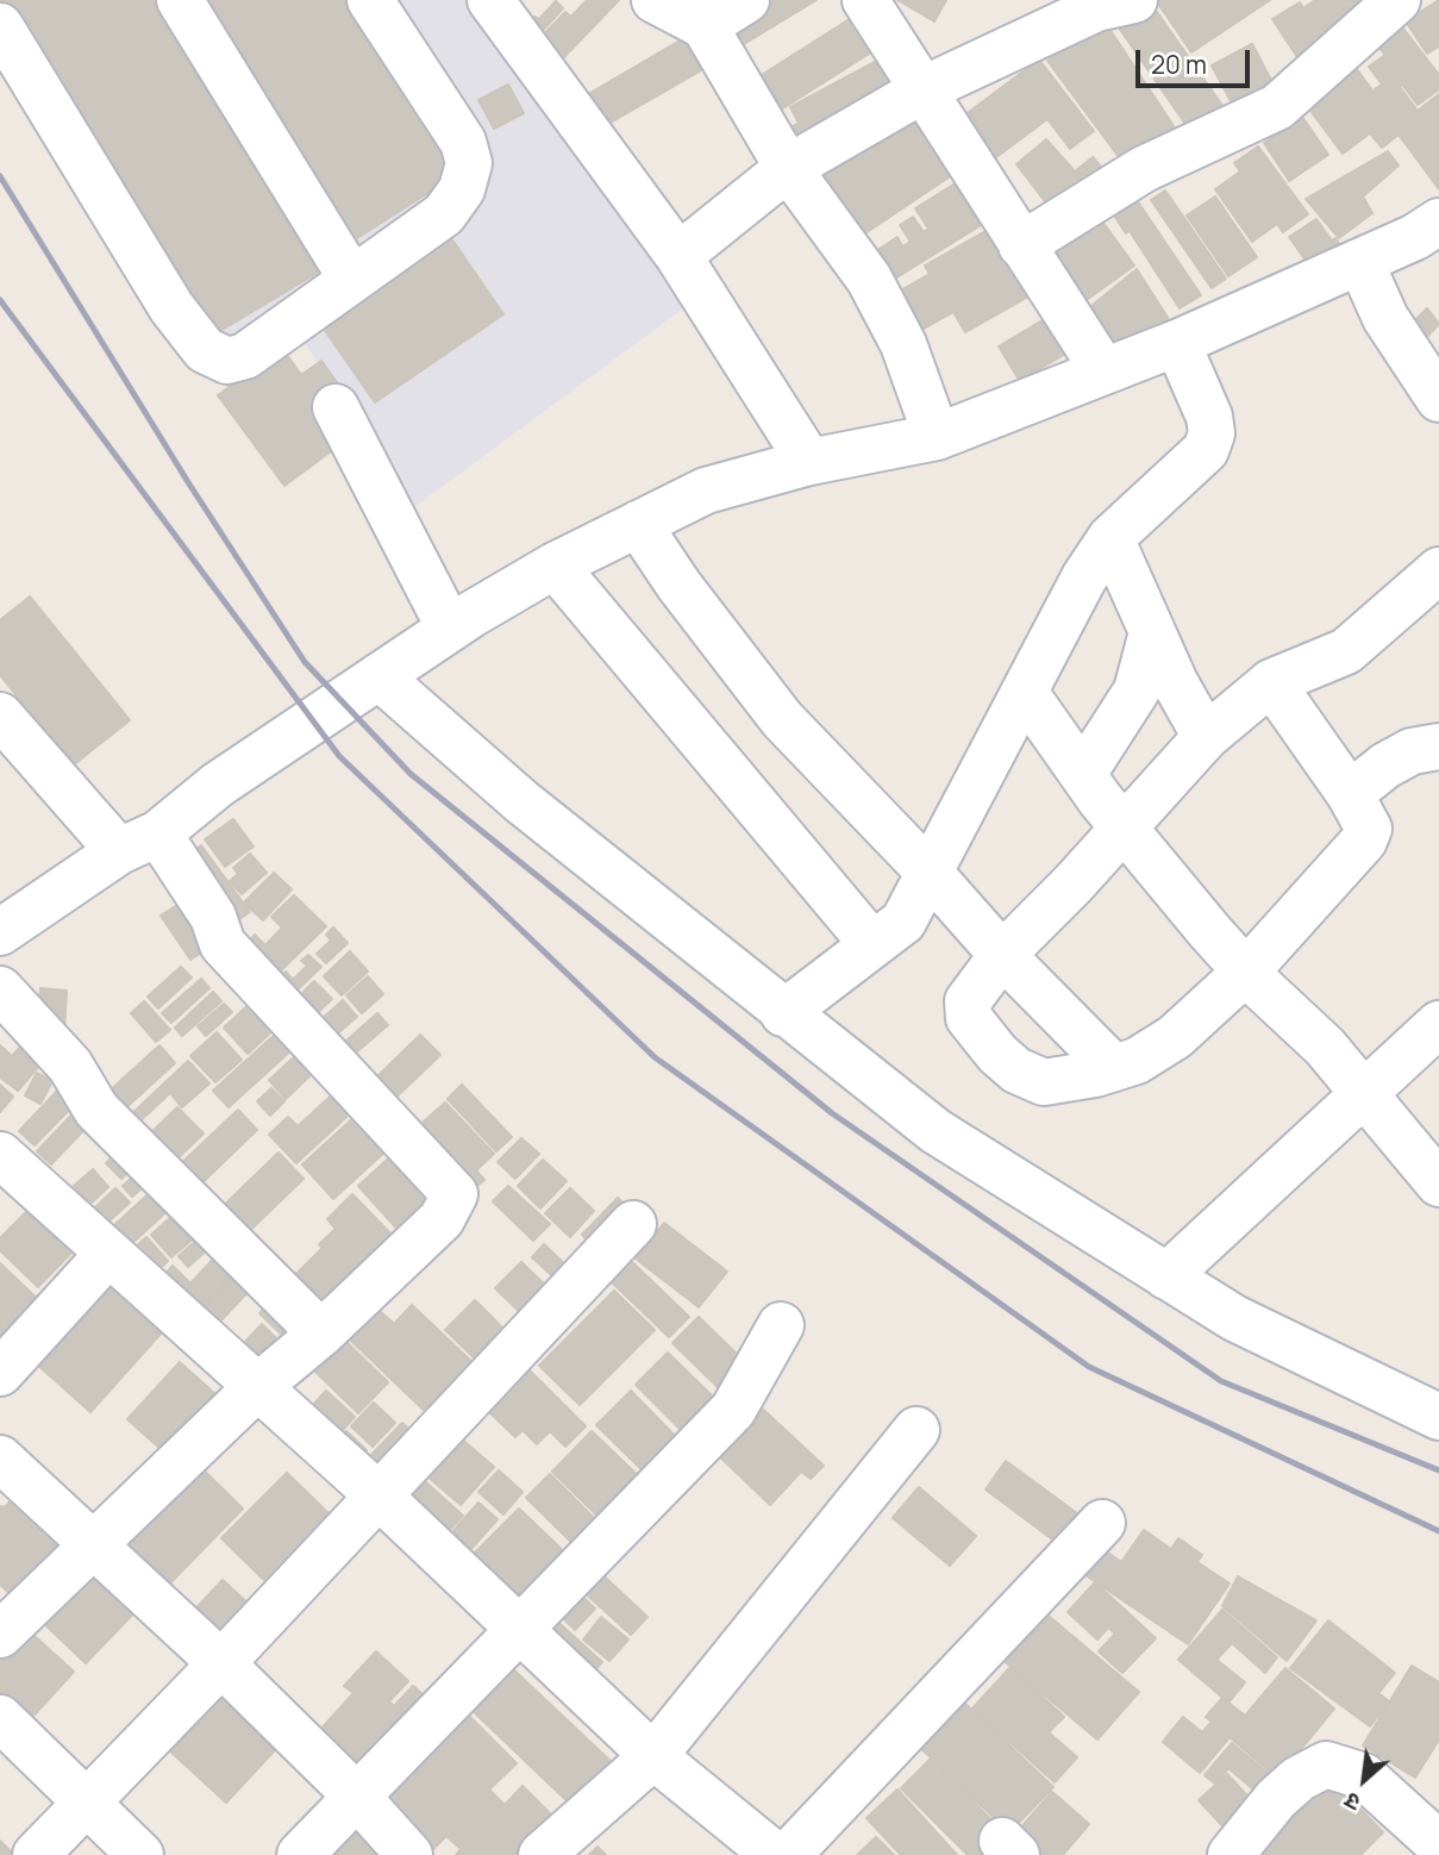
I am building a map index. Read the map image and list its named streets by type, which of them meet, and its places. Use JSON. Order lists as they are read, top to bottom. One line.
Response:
{"scale_bar":"20 m","north":"bottom left"}
